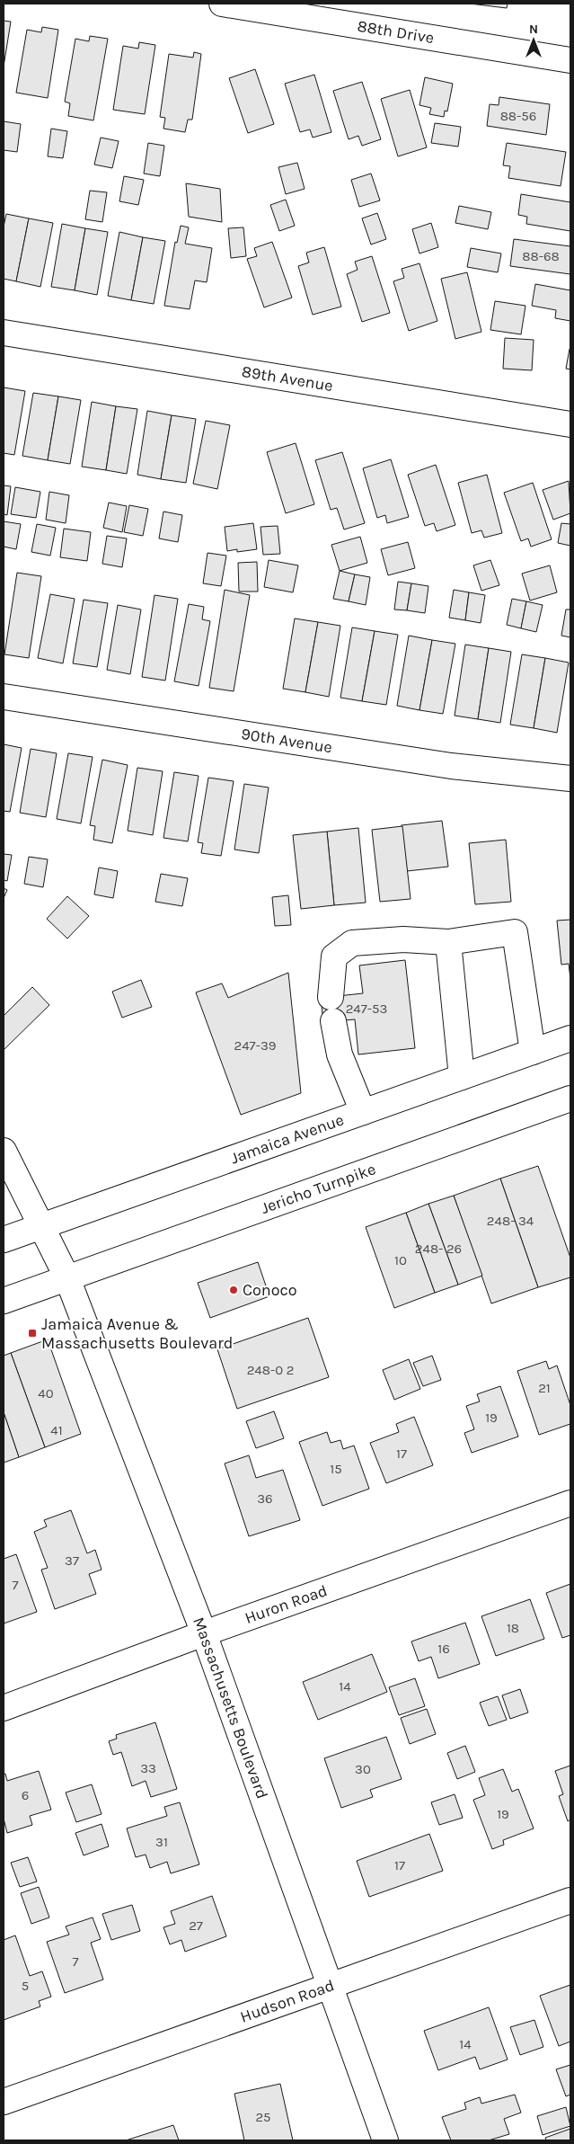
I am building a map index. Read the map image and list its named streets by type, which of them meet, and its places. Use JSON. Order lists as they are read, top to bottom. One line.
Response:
{"streets":{"street":["88th Drive","89th Avenue","90th Avenue","Jamaica Avenue","Jericho Turnpike","Huron Road","Massachusetts Boulevard","Hudson Road"]},"crossings":[["Jamaica Avenue","Massachusetts Boulevard"],["Jericho Turnpike","Massachusetts Boulevard"],["Huron Road","Massachusetts Boulevard"],["Massachusetts Boulevard","Hudson Road"]],"places":{"other":["Conoco"],"transit":["Jamaica Avenue & Massachusetts Boulevard"]},"house_numbers":["88-56","88-68","247-53","247-39","248- 34","248- 26","10","248-0 2","21","40","19","41","17","15","36","37","7","18","16","14","33","30","6","19","31","17","27","7","5","14","25"],"north":"top"}
